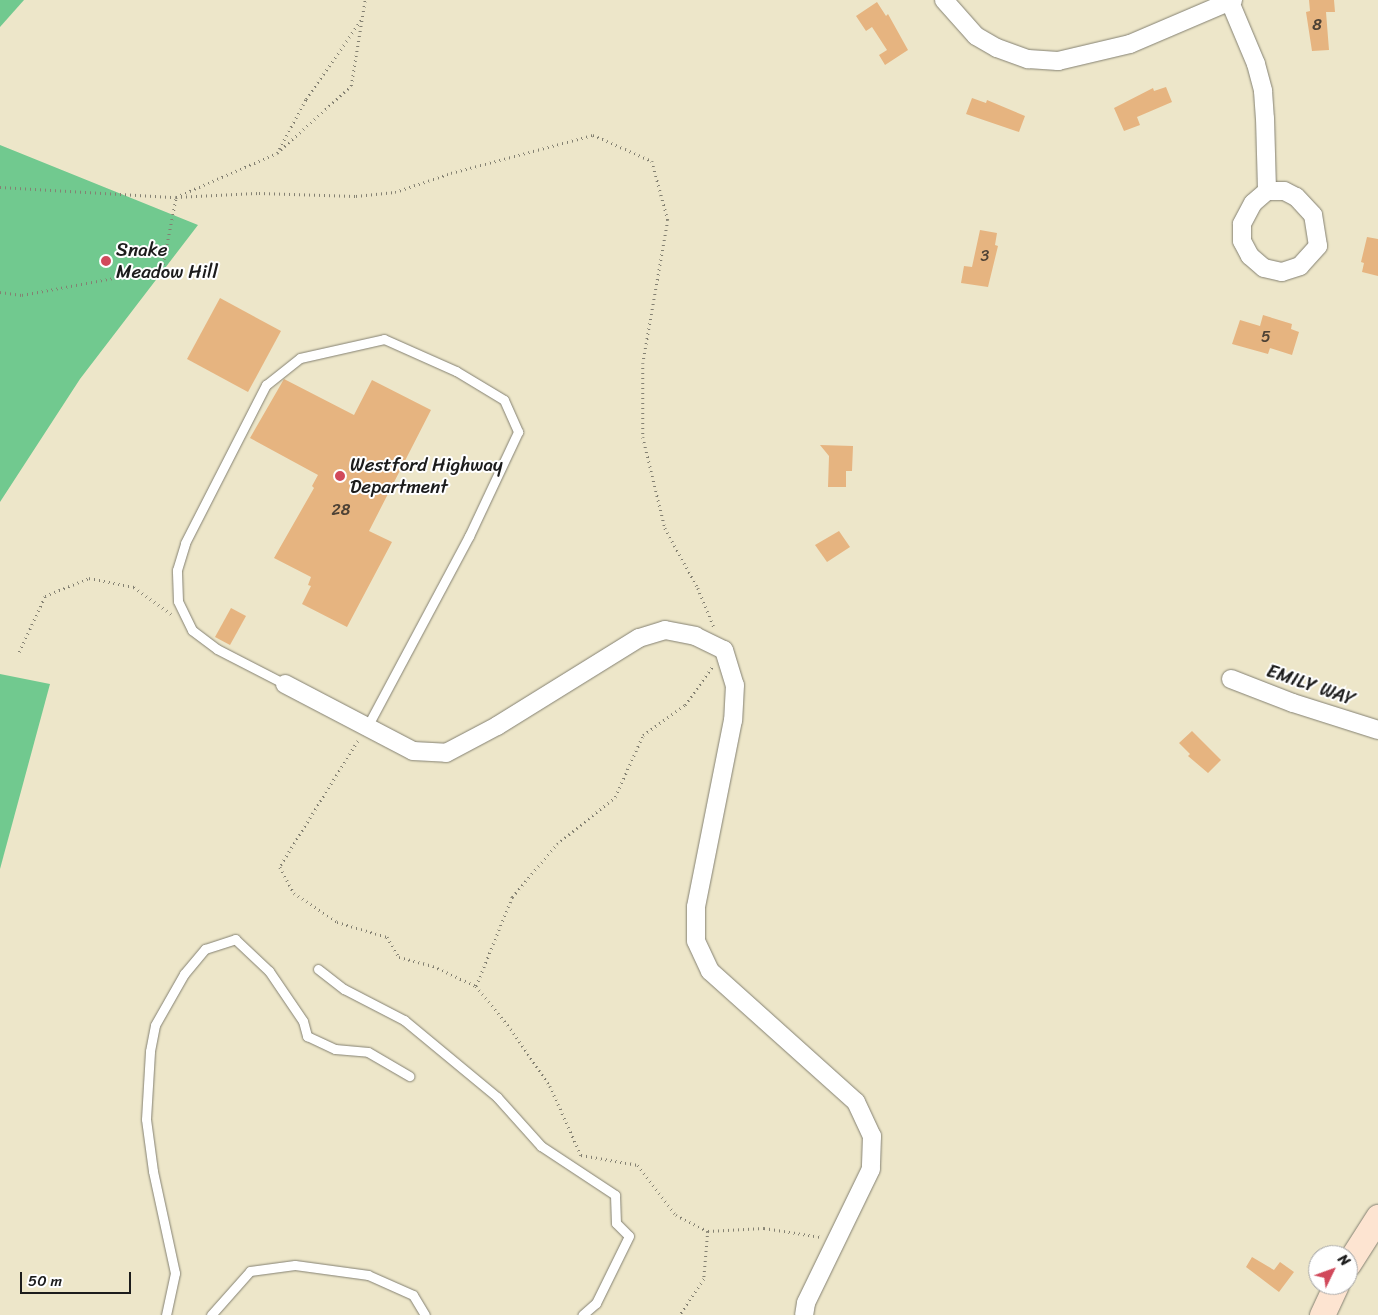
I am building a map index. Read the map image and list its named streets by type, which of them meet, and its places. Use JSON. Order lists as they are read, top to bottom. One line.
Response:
{"streets":{"street":["EMILY WAY"]},"places":["Snake Meadow Hill","Westford Highway Department"],"house_numbers":["8","3","5","28"],"scale_bar":"50 m","north":"top right"}
